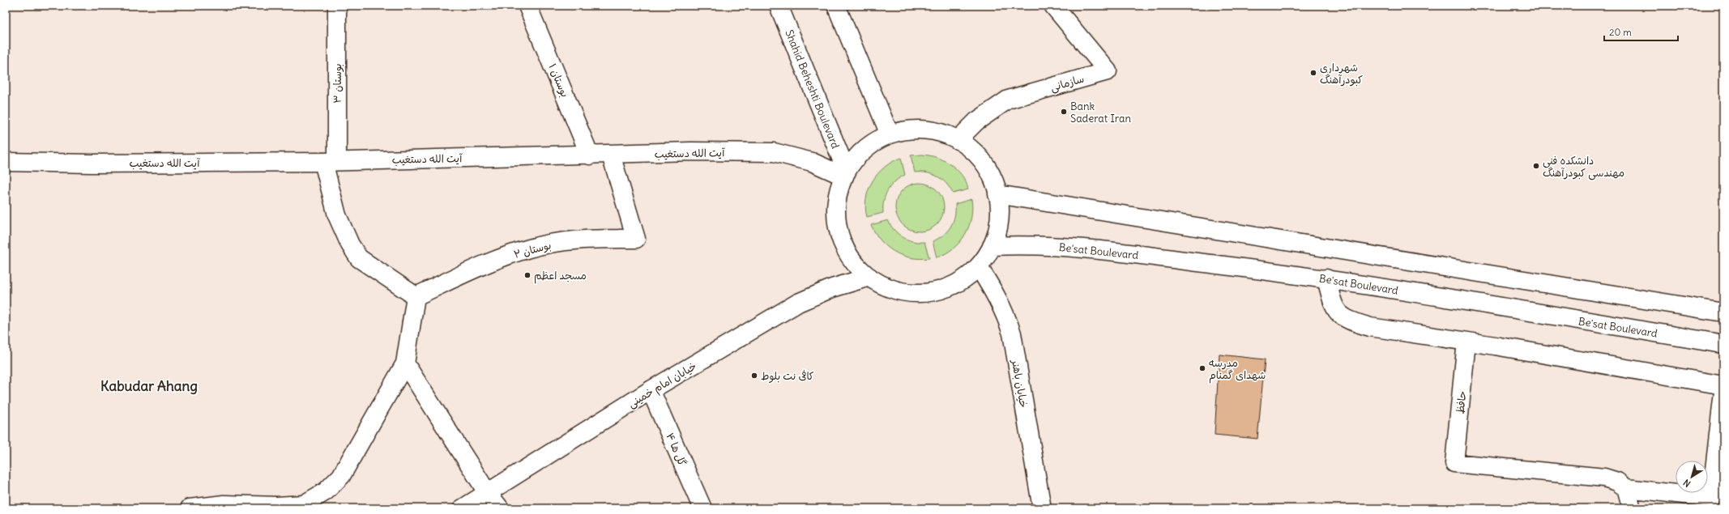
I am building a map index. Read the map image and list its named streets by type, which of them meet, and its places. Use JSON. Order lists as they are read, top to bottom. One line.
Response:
{"streets":{"street":["بوستان ۱","سازمانی","بوستان ۳","Shahid Beheshti Boulevard","آیت الله دستغیب","بوستان ۲","Be'sat Boulevard","خیابان باهنر","خیابان امام خمینی","حافظ","گل ها ۴"]},"crossings":[["بوستان ۱","آیت الله دستغیب"],["بوستان ۳","آیت الله دستغیب"],["بوستان ۳","بوستان ۲"],["Shahid Beheshti Boulevard","آیت الله دستغیب"],["آیت الله دستغیب","بوستان ۲"],["خیابان امام خمینی","گل ها ۴"]],"districts":["Kabudar Ahang"],"places":["شهرداری کبودرآهنگ","Bank Saderat Iran","دانشکده فنی مهندسی کبودرآهنگ","مسجد اعظم","مدرسه شهدای گمنام","کافی نت بلوط"],"scale_bar":"20 m","north":"bottom left"}
